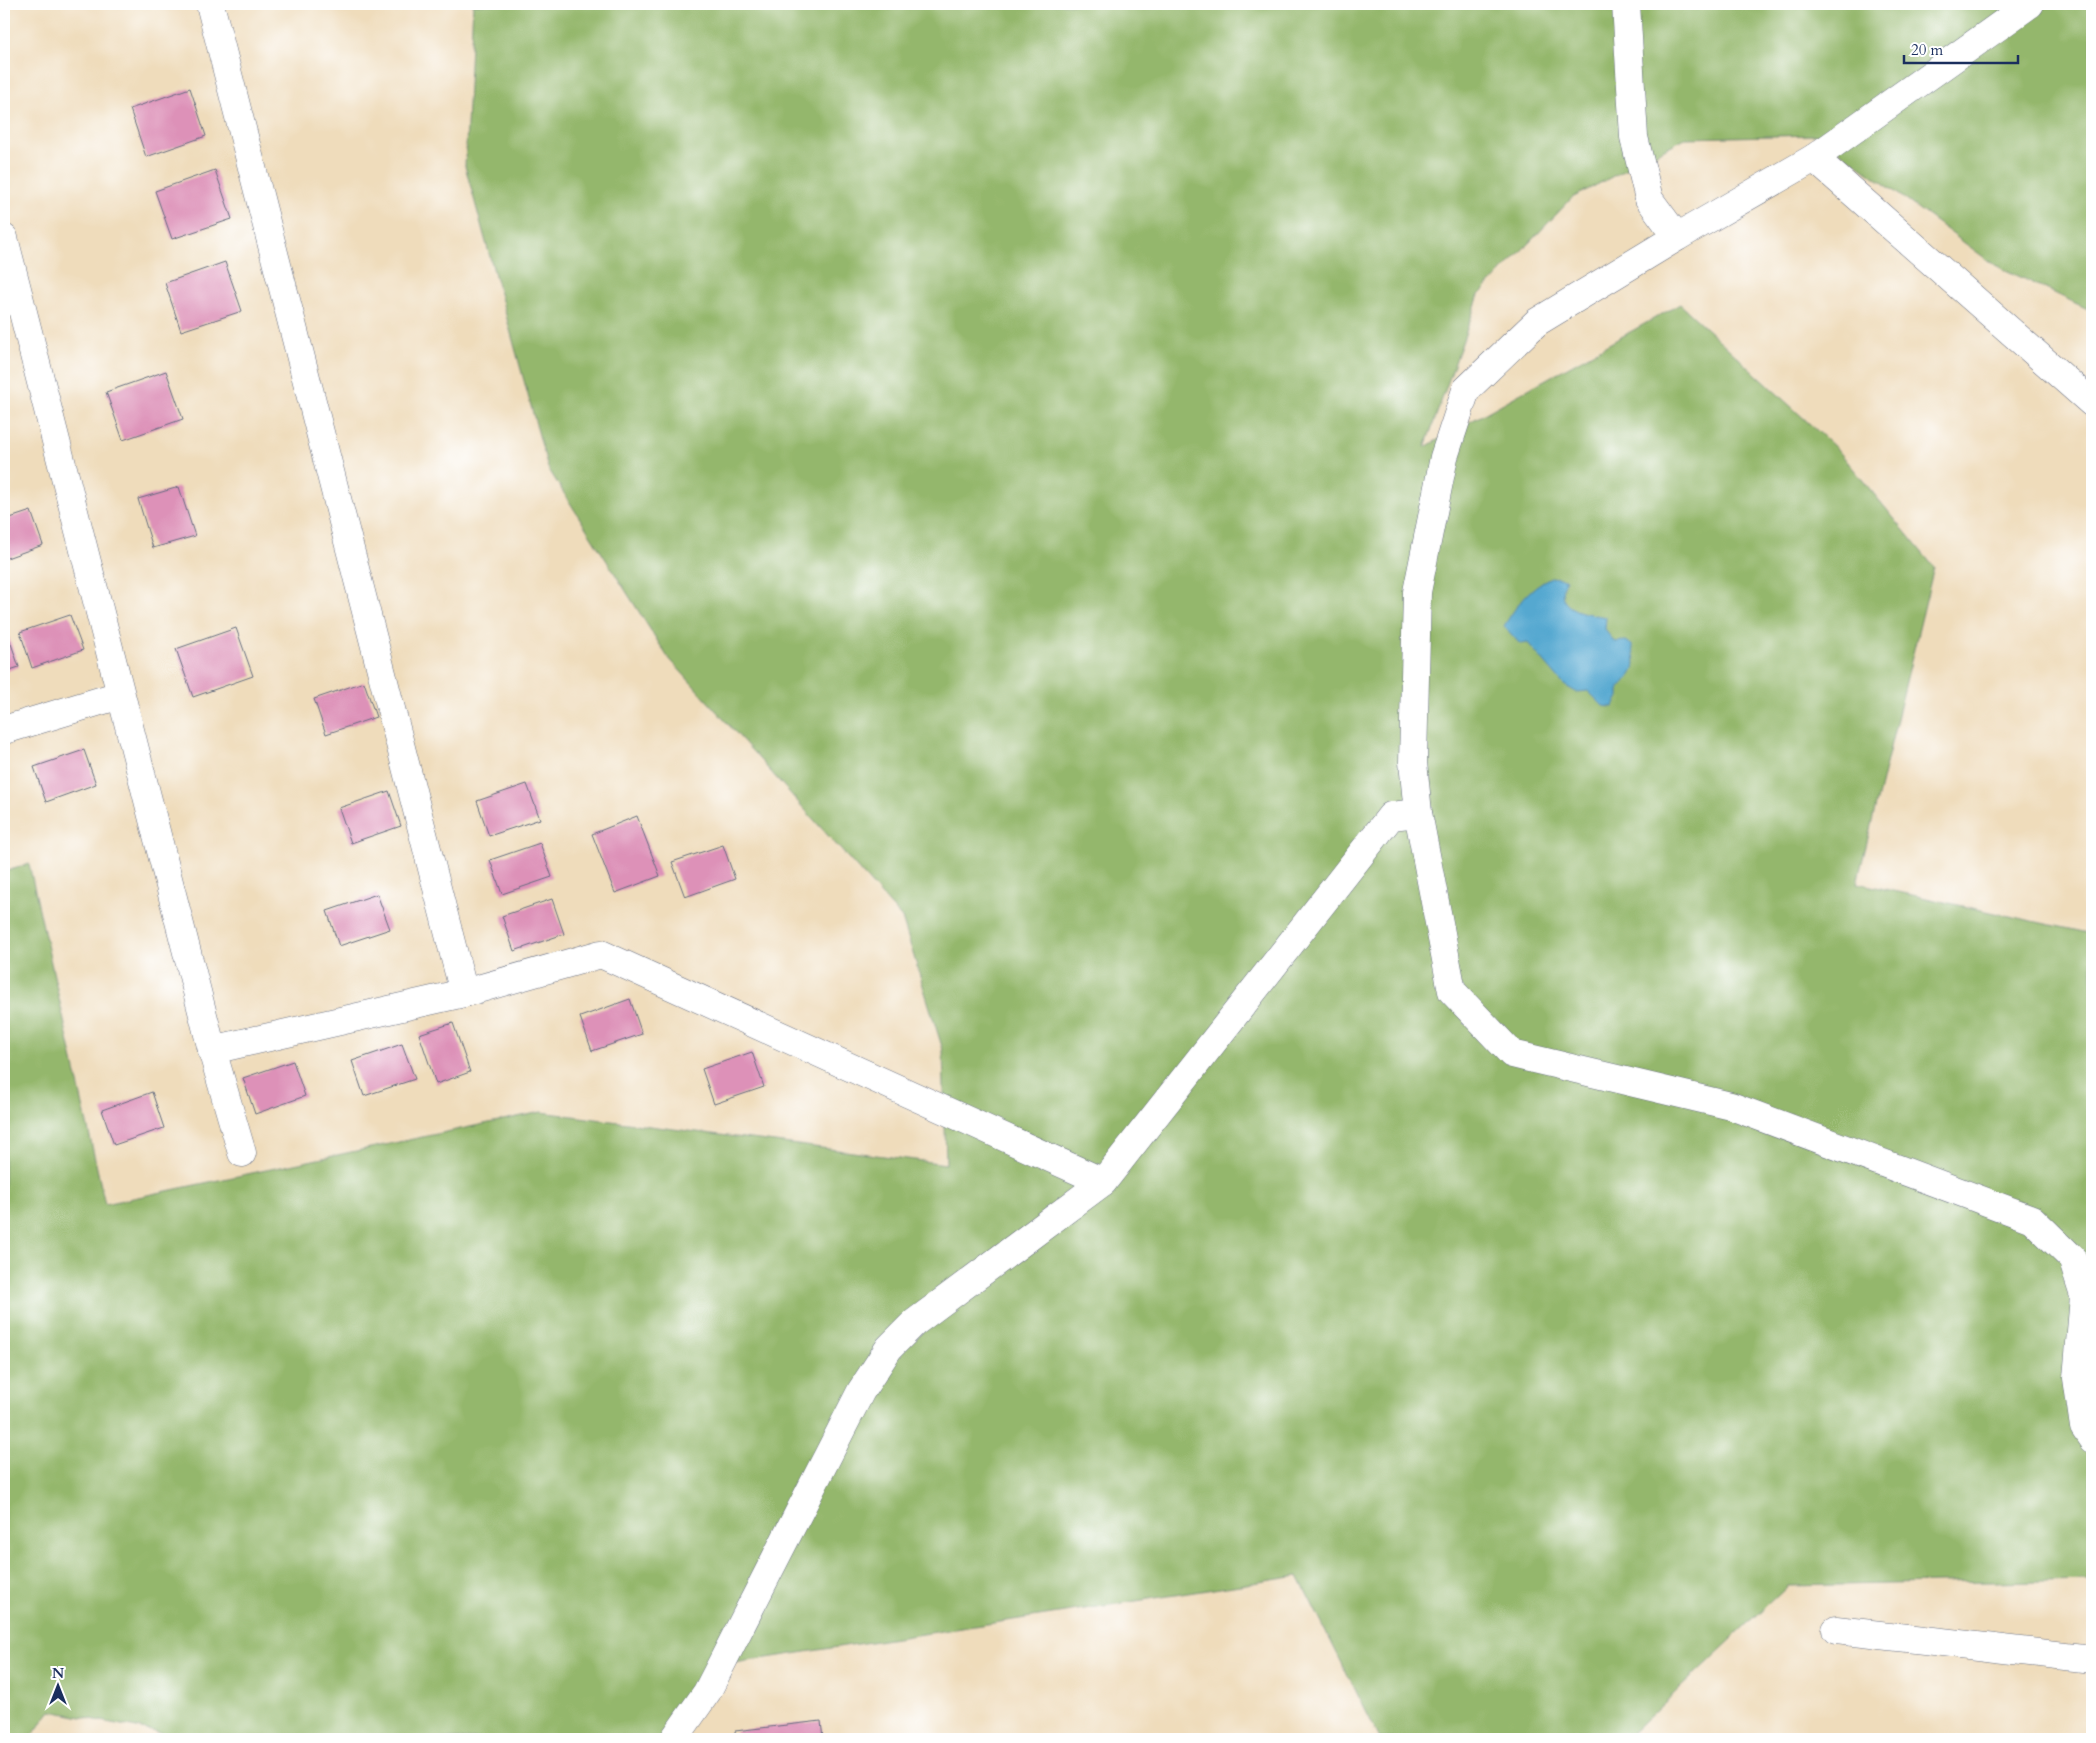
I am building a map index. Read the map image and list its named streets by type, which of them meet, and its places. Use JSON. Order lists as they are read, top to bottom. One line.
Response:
{"scale_bar":"20 m","north":"top"}
